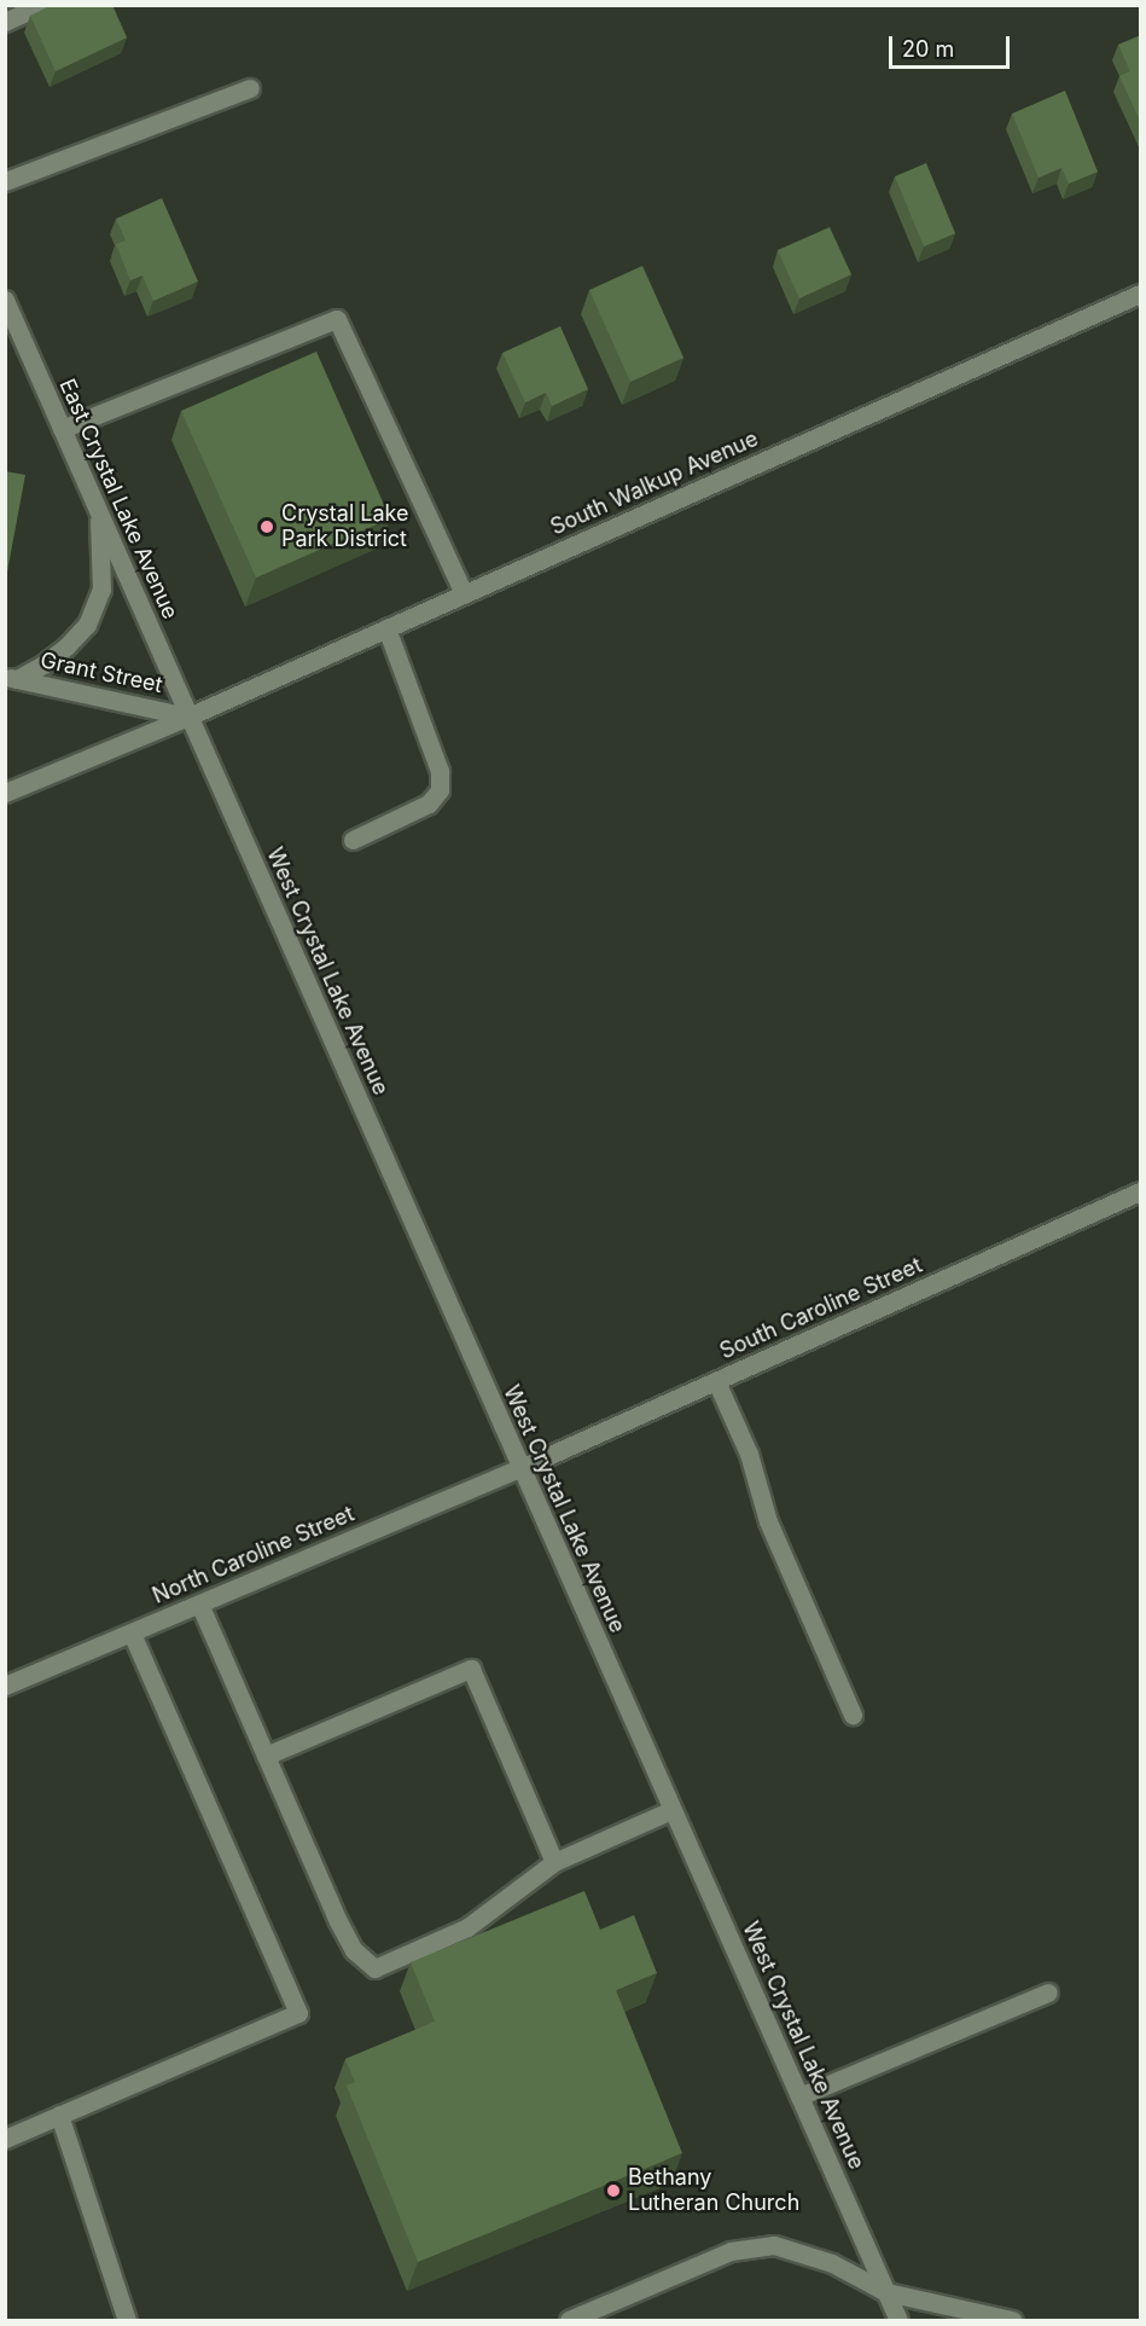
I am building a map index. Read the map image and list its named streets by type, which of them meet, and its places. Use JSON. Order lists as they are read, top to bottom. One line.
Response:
{"streets":{"street":["South Walkup Avenue","East Crystal Lake Avenue","Grant Street","West Crystal Lake Avenue","South Caroline Street","North Caroline Street"]},"crossings":[["South Walkup Avenue","East Crystal Lake Avenue"],["South Walkup Avenue","Grant Street"],["South Walkup Avenue","West Crystal Lake Avenue"],["East Crystal Lake Avenue","Grant Street"],["East Crystal Lake Avenue","West Crystal Lake Avenue"],["Grant Street","West Crystal Lake Avenue"],["West Crystal Lake Avenue","South Caroline Street"],["West Crystal Lake Avenue","North Caroline Street"],["South Caroline Street","North Caroline Street"]],"places":["Crystal Lake Park District","Bethany Lutheran Church"],"scale_bar":"20 m"}
